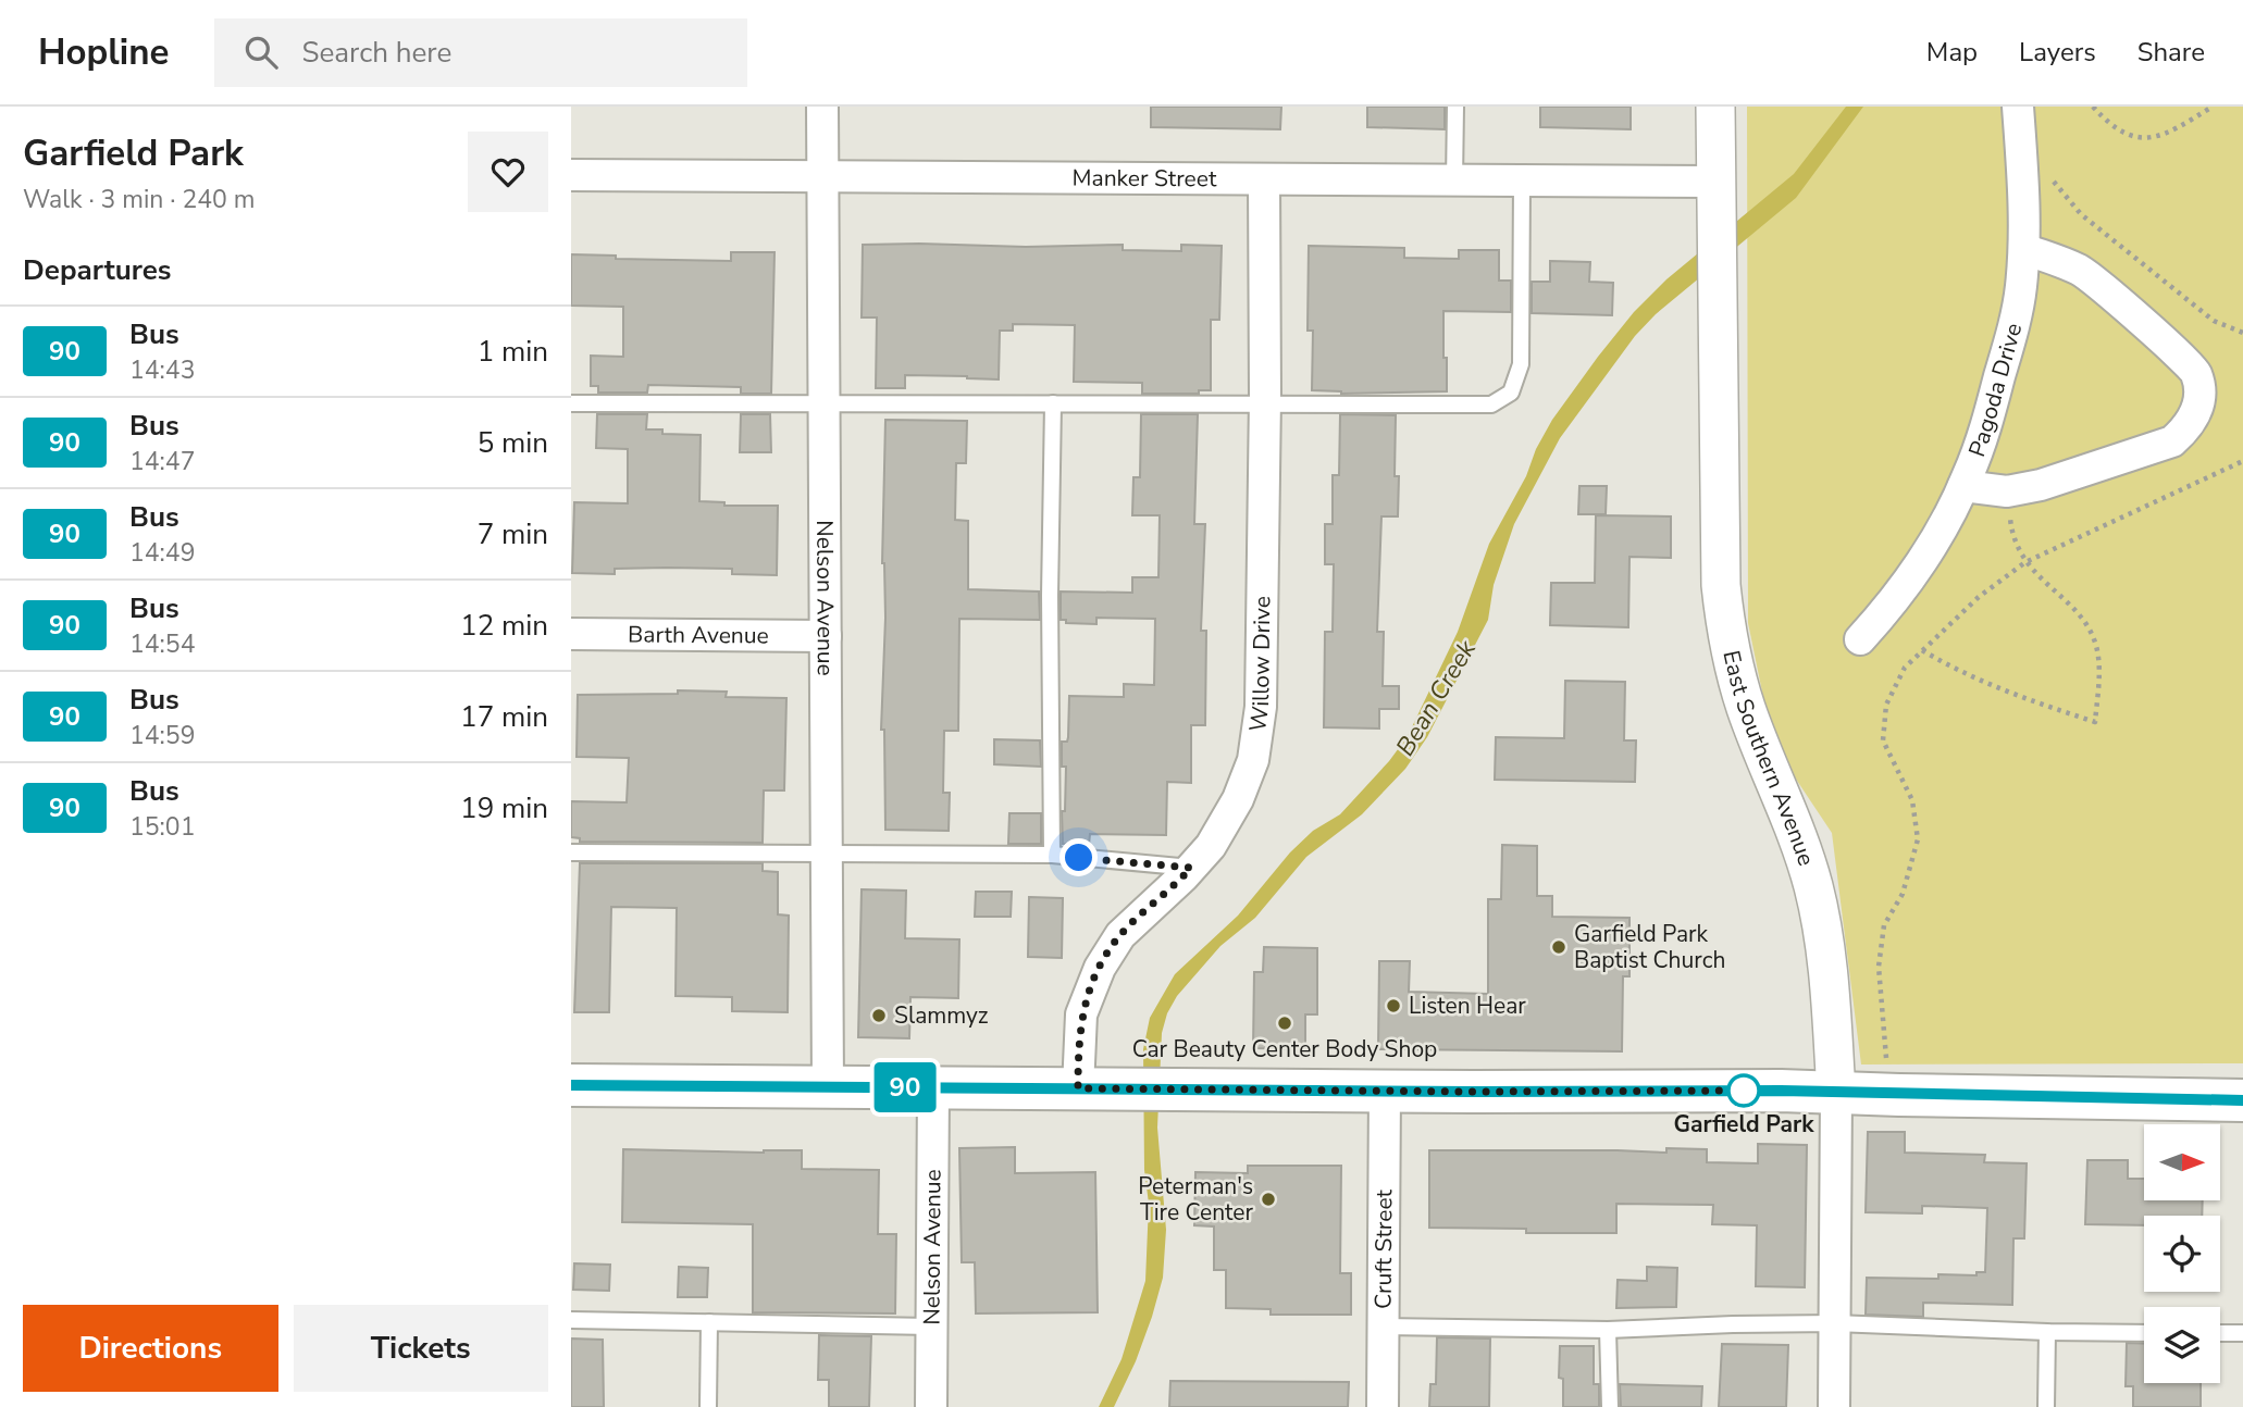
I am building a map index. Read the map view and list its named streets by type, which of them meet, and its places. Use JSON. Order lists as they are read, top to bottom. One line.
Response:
{"streets":{"street":["Manker Street","Pagoda Drive","Nelson Avenue","Barth Avenue","Willow Drive","East Southern Avenue","Cruft Street"]},"crossings":[["Manker Street","Nelson Avenue"],["Manker Street","Willow Drive"],["Manker Street","East Southern Avenue"],["Nelson Avenue","Barth Avenue"]],"water":["Bean Creek"],"places":["Garfield Park Baptist Church","Listen Hear","Slammyz","Car Beauty Center Body Shop","Garfield Park","Peterman's Tire Center"],"lines":["bus line 90"],"north":"right","page":{"header":"Hopline","search":"Search here","nav":["Map","Layers","Share"],"heading":[["Garfield Park","Walk · 3 min · 240 m"],"Departures"],"on_map":"90","list":[{"mark":"90","name":"Bus","note":"14:43","value":"1 min"},{"mark":"90","name":"Bus","note":"14:47","value":"5 min"},{"mark":"90","name":"Bus","note":"14:49","value":"7 min"},{"mark":"90","name":"Bus","note":"14:54","value":"12 min"},{"mark":"90","name":"Bus","note":"14:59","value":"17 min"},{"mark":"90","name":"Bus","note":"15:01","value":"19 min"}],"buttons":["Directions","Tickets"]}}
